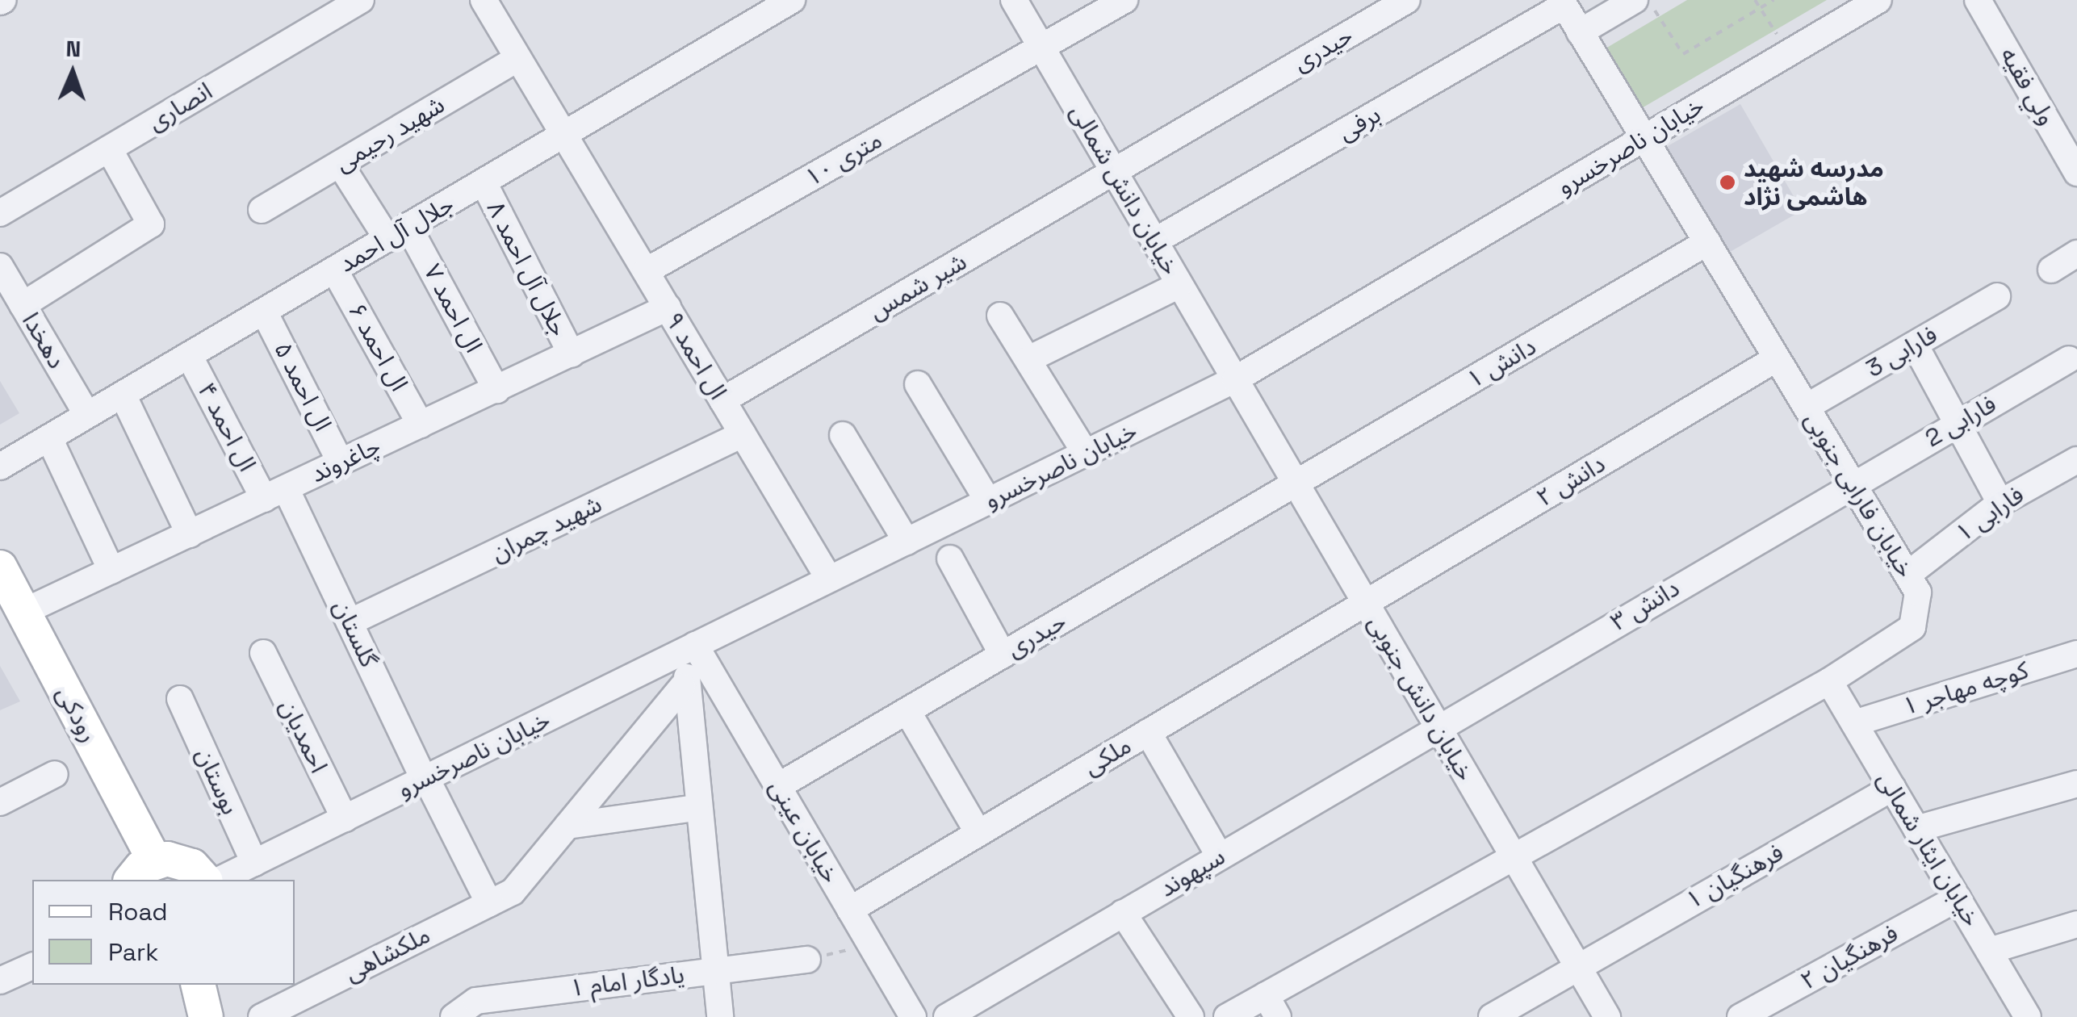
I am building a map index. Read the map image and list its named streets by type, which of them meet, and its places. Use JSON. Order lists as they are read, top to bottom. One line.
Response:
{"streets":{"main road":["رودکی"],"street":["حیدری","ولي فقيه","انصاری","برفی","شهید رحیمی","خیابان ناصرخسرو","۱۰ متری","خیابان دانش شمالی","جلال آل احمد","جلال آل احمد ۸","شیر شمس","ال احمد ۷","دهخدا","ال احمد ۶","فارابی 3","ال احمد ۹","دانش ۱","ال احمد ۵","فارابی 2","ال احمد ۴","چاغروند","دانش ۲","خیابان فارابی جنوبی","فارابی ۱","شهید چمران","دانش ۳","گلستان","کوچه مهاجر ۱","خیابان دانش جنوبی","احمدیان","ملکی","بوستان","خیابان عینی","خیابان ایثار شمالی","سپهوند","فرهنگیان ۱","ملکشاهی","فرهنگیان ۲","یادگار امام ۱"]},"crossings":[["حیدری","خیابان دانش شمالی"],["حیدری","شیر شمس"],["حیدری","دانش ۱"],["حیدری","خیابان دانش جنوبی"],["حیدری","خیابان عینی"],["برفی","خیابان دانش شمالی"],["برفی","خیابان فارابی جنوبی"],["شهید رحیمی","ال احمد ۷"],["شهید رحیمی","ال احمد ۹"],["خیابان ناصرخسرو","خیابان دانش شمالی"],["خیابان ناصرخسرو","ال احمد ۹"],["خیابان ناصرخسرو","خیابان فارابی جنوبی"],["خیابان ناصرخسرو","گلستان"],["خیابان ناصرخسرو","خیابان دانش جنوبی"],["خیابان ناصرخسرو","احمدیان"],["خیابان ناصرخسرو","بوستان"],["خیابان ناصرخسرو","خیابان عینی"],["۱۰ متری","خیابان دانش شمالی"],["۱۰ متری","ال احمد ۹"],["خیابان دانش شمالی","شیر شمس"],["خیابان دانش شمالی","خیابان دانش جنوبی"],["جلال آل احمد","جلال آل احمد ۸"],["جلال آل احمد","ال احمد ۷"],["جلال آل احمد","دهخدا"],["جلال آل احمد","ال احمد ۶"],["جلال آل احمد","ال احمد ۹"],["جلال آل احمد","ال احمد ۵"],["جلال آل احمد","ال احمد ۴"],["جلال آل احمد ۸","چاغروند"],["شیر شمس","ال احمد ۹"],["ال احمد ۷","چاغروند"],["ال احمد ۶","چاغروند"],["فارابی 3","خیابان فارابی جنوبی"],["ال احمد ۹","چاغروند"],["ال احمد ۹","شهید چمران"],["دانش ۱","خیابان فارابی جنوبی"],["دانش ۱","خیابان دانش جنوبی"],["ال احمد ۵","چاغروند"],["فارابی 2","خیابان فارابی جنوبی"],["فارابی 2","دانش ۳"],["ال احمد ۴","چاغروند"],["ال احمد ۴","گلستان"],["چاغروند","گلستان"],["چاغروند","رودکی"],["دانش ۲","خیابان فارابی جنوبی"],["دانش ۲","خیابان دانش جنوبی"],["دانش ۲","ملکی"],["خیابان فارابی جنوبی","فارابی ۱"],["خیابان فارابی جنوبی","دانش ۳"],["خیابان فارابی جنوبی","خیابان دانش جنوبی"],["خیابان فارابی جنوبی","خیابان ایثار شمالی"],["شهید چمران","گلستان"],["دانش ۳","خیابان دانش جنوبی"],["دانش ۳","سپهوند"],["گلستان","ملکشاهی"],["کوچه مهاجر ۱","خیابان ایثار شمالی"],["خیابان دانش جنوبی","ملکی"],["خیابان دانش جنوبی","سپهوند"],["خیابان دانش جنوبی","فرهنگیان ۱"],["ملکی","خیابان عینی"],["خیابان ایثار شمالی","فرهنگیان ۱"],["خیابان ایثار شمالی","فرهنگیان ۲"]],"places":["مدرسه شهید ه‍اشمی نژاد"],"legend":["Road","Park"],"north":"top"}
